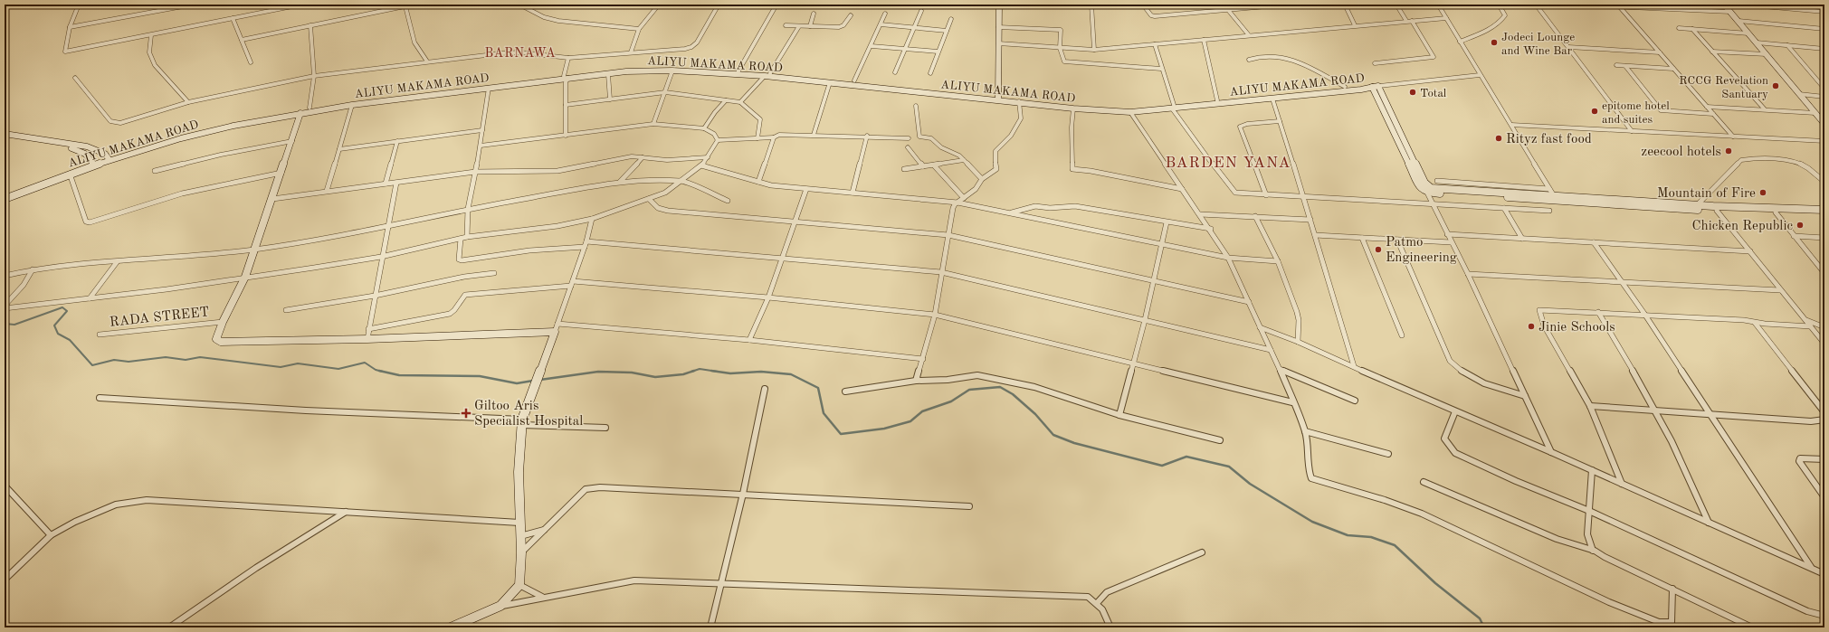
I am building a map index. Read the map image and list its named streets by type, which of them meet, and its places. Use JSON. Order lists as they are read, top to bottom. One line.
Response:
{"streets":{"street":["ALIYU MAKAMA ROAD","RADA STREET"]},"districts":["BARNAWA","BARDEN YANA"],"places":{"other":["Jodeci Lounge and Wine Bar","RCCG Revelation Santuary","Total","epitome hotel and suites","Rityz fast food","zeecool hotels","Mountain of Fire","Chicken Republic","Patmo Engineering","Jinie Schools"],"health":["Giltoo Aris Specialist Hospital"]}}
